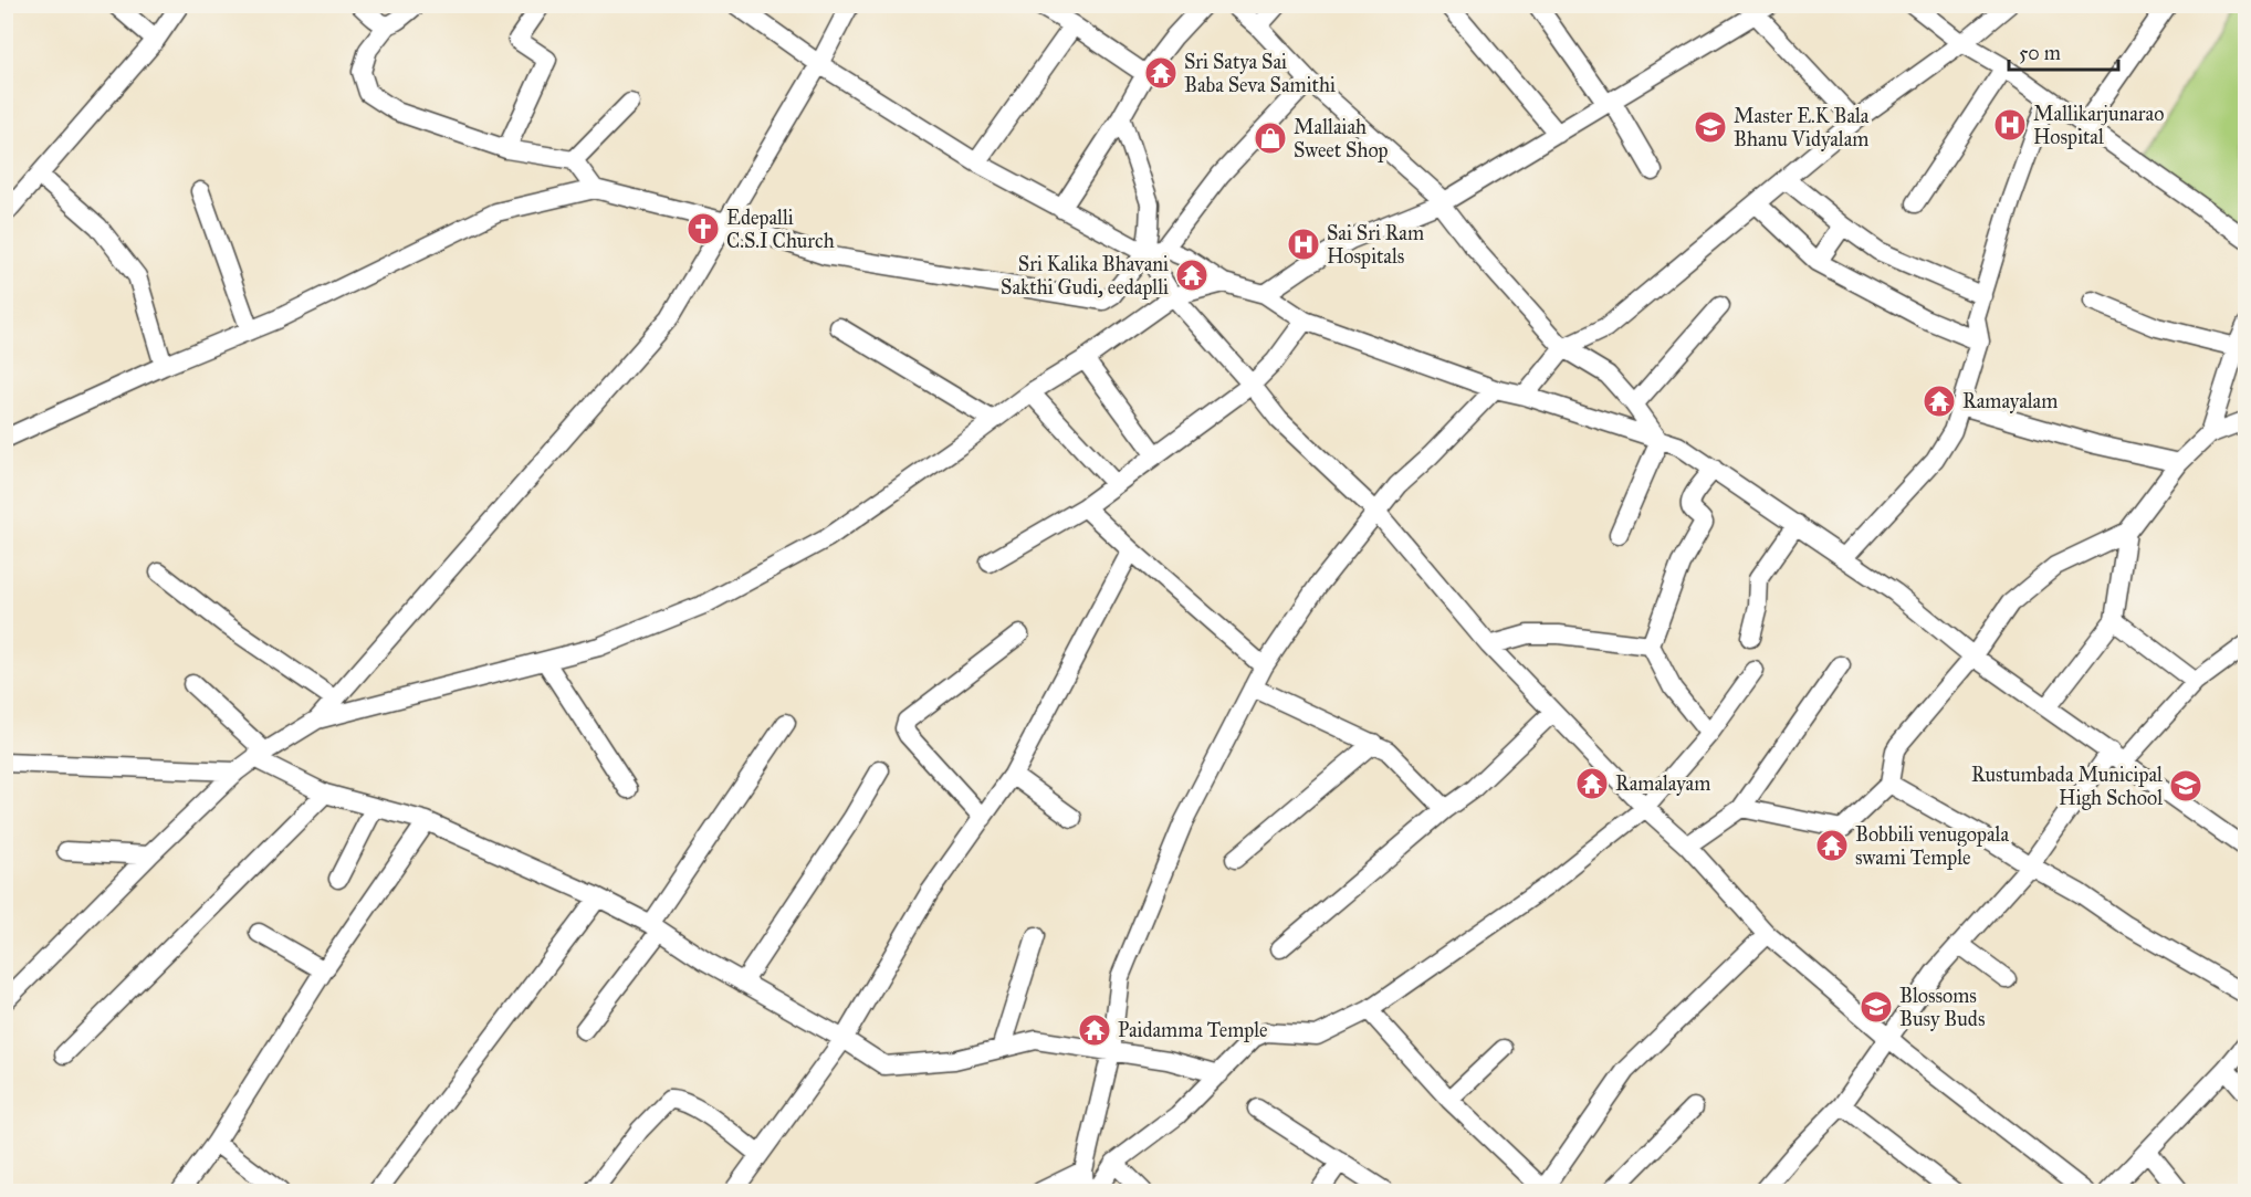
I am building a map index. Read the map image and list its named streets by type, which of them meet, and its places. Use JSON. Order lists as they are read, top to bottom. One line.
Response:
{"places":{"temple":["Sri Satya Sai Baba Seva Samithi","Sri Kalika Bhavani Sakthi Gudi, eedaplli","Ramayalam","Ramalayam","Bobbili venugopala swami Temple","Paidamma Temple"],"hospital":["Mallikarjunarao Hospital","Sai Sri Ram Hospitals"],"school or university":["Master E.K Bala Bhanu Vidyalam","Rustumbada Municipal High School","Blossoms Busy Buds"],"shop":["Mallaiah Sweet Shop"],"church":["Edepalli C.S.I Church"]},"scale_bar":"50 m"}
